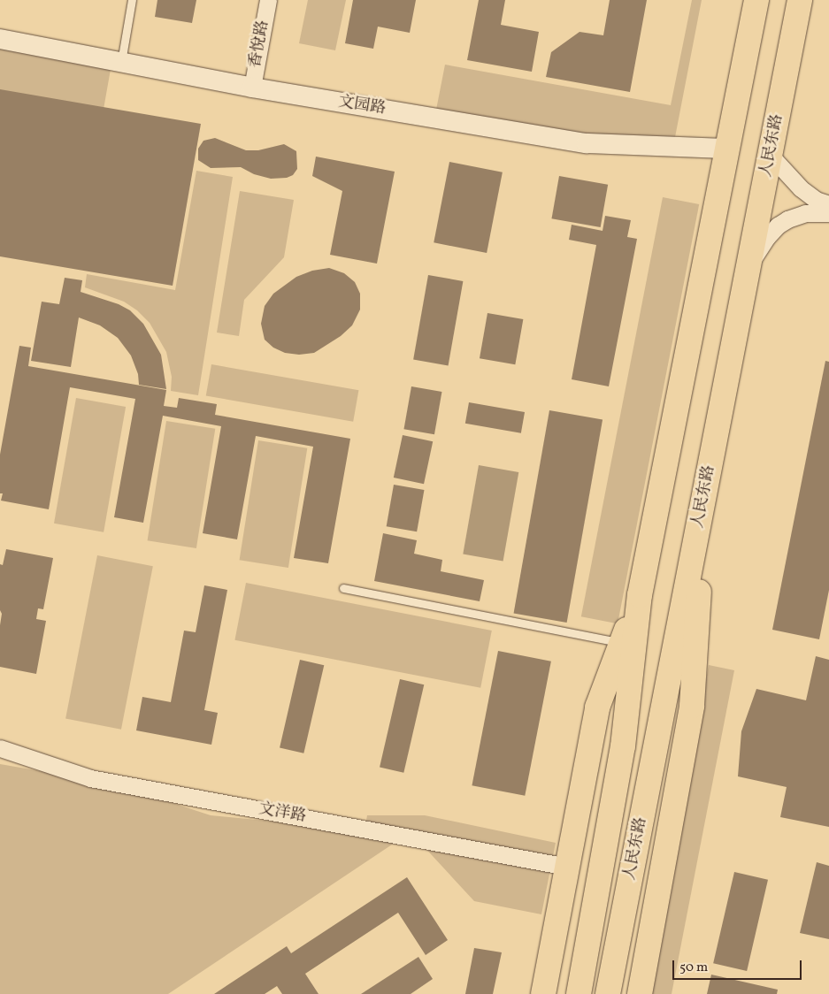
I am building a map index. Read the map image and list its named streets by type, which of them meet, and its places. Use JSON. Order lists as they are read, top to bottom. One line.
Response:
{"streets":{"main road":["人民东路"],"street":["香悅路","文园路","文洋路"]},"crossings":[["香悅路","文园路"],["文园路","人民东路"]],"scale_bar":"50 m"}
